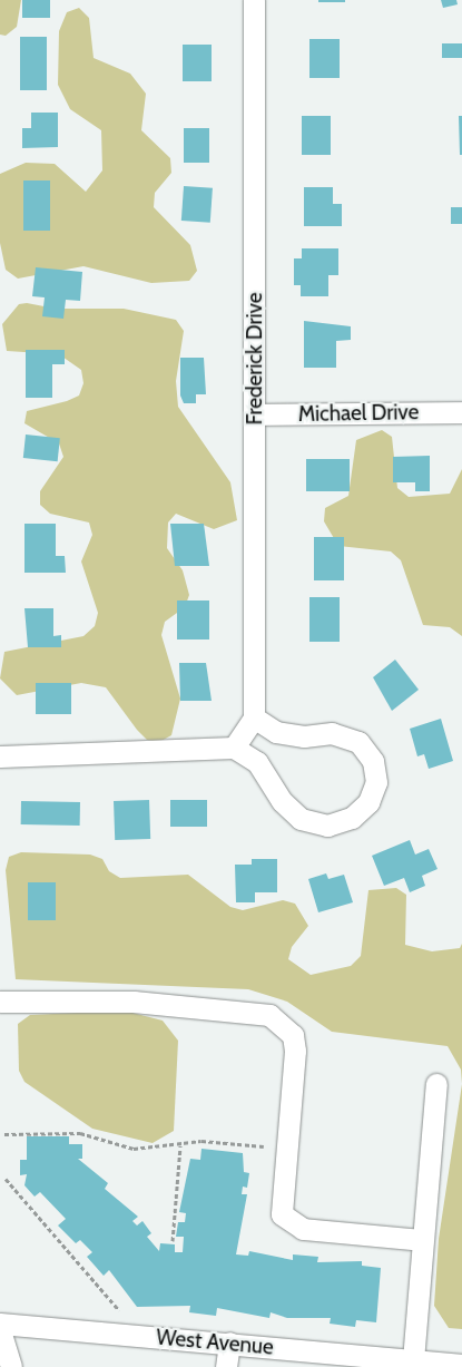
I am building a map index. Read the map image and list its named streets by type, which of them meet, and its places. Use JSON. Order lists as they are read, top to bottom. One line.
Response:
{"streets":{"street":["Frederick Drive","Michael Drive","West Avenue"]},"crossings":[["Frederick Drive","Michael Drive"]]}
